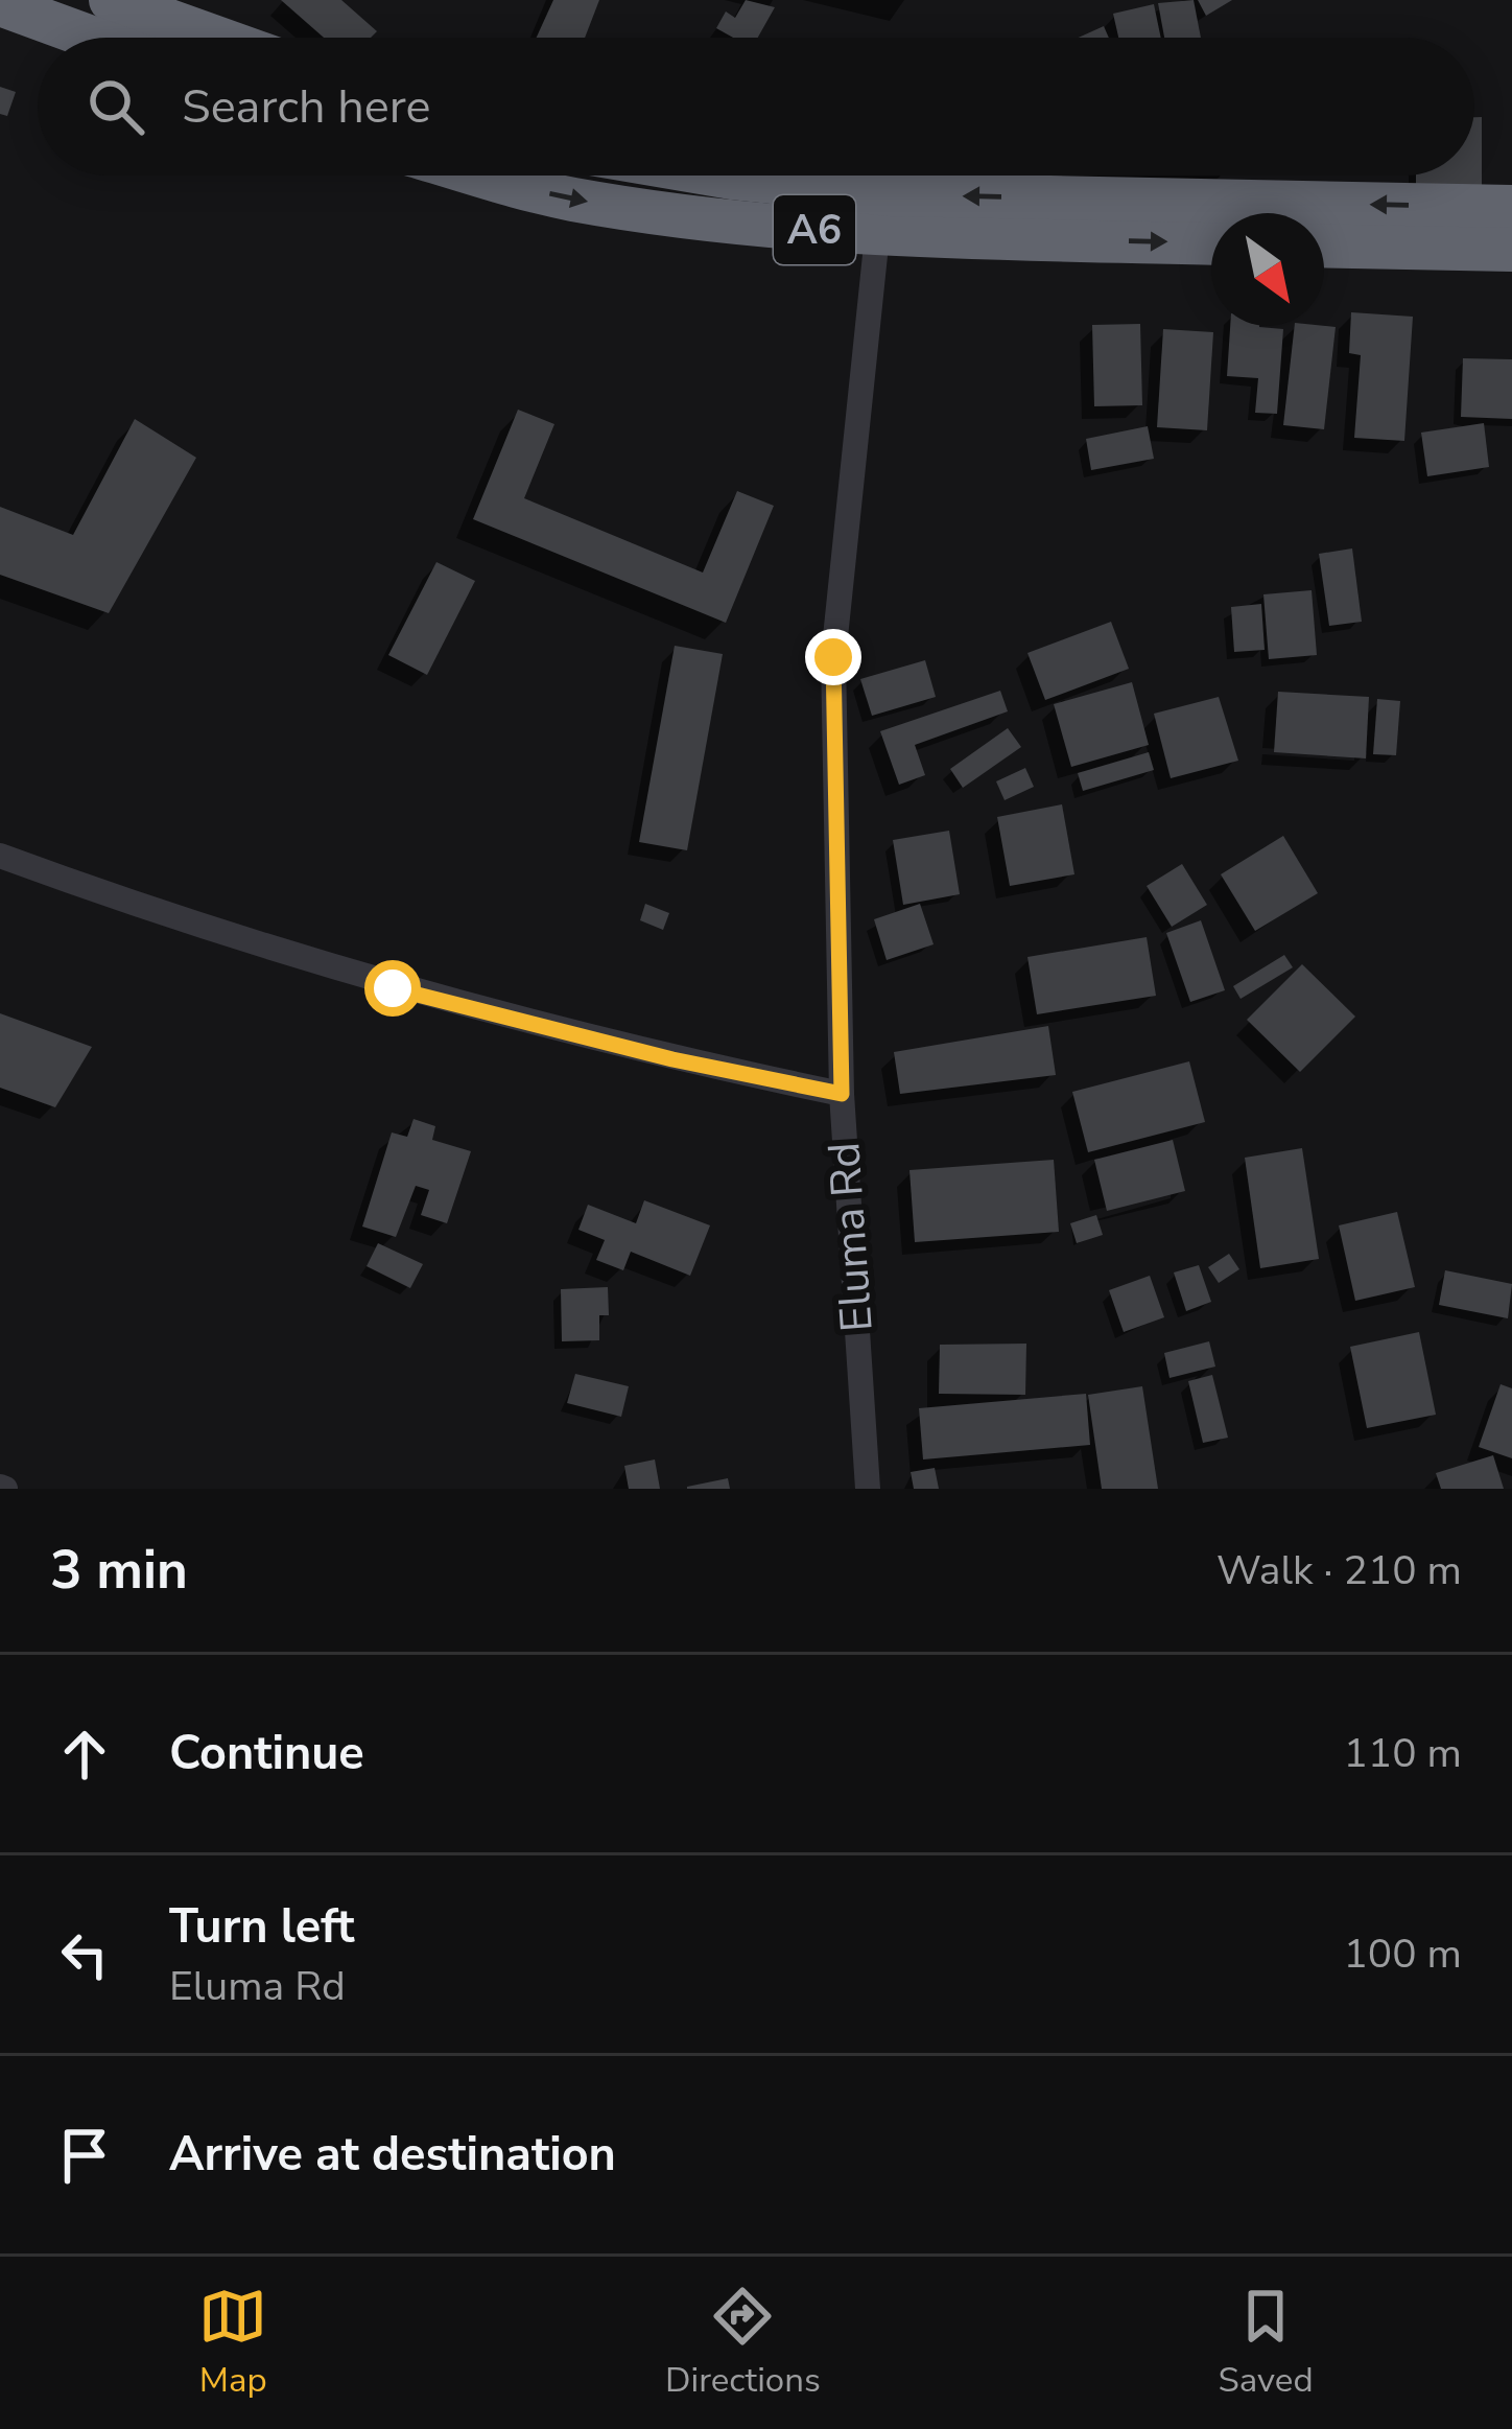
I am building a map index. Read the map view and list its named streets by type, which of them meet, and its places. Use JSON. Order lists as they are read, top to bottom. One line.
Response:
{"streets":{"highway":["A6"],"street":["Eluma Rd"]},"crossings":[["A6","Eluma Rd"]],"north":"bottom right","page":{"search":"Search here","heading":["3 min","Walk · 210 m"],"list":[["Continue","110 m"],["Turn left","Eluma Rd","100 m"],"Arrive at destination"],"nav":["Map","Directions","Saved"]}}
